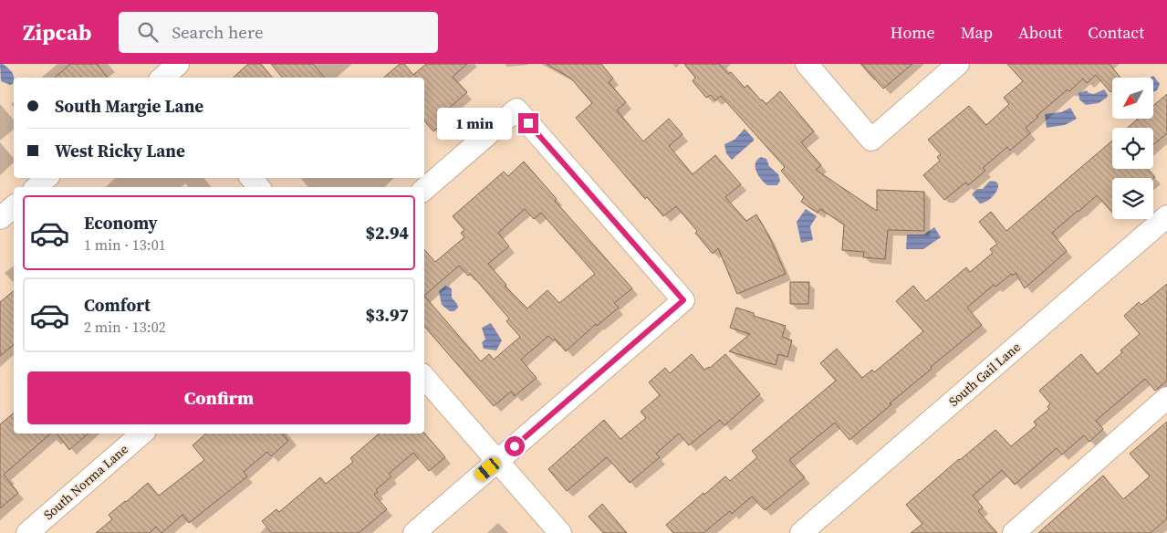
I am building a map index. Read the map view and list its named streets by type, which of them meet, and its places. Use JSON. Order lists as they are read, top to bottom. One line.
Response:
{"streets":{"street":["South Gail Lane","South Norma Lane"]},"north":"bottom left","page":{"header":"Zipcab","search":"Search here","nav":["Home","Map","About","Contact"],"banner":["South Margie Lane","West Ricky Lane"],"bubble":"1 min","list":[{"name":"Economy","note":"1 min · 13:01","value":"$2.94"},{"name":"Comfort","note":"2 min · 13:02","value":"$3.97"}],"buttons":"Confirm"}}
